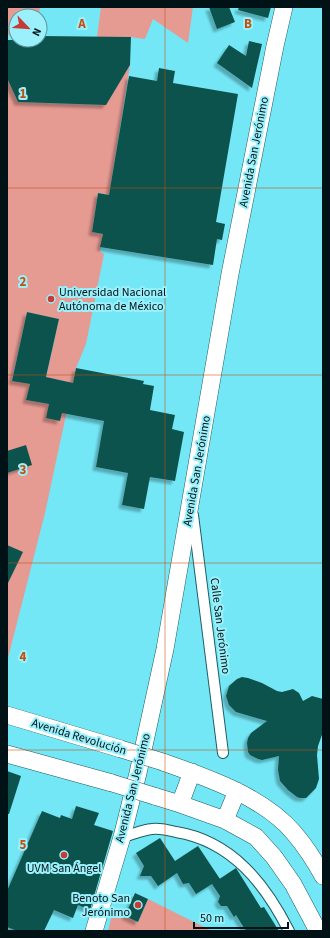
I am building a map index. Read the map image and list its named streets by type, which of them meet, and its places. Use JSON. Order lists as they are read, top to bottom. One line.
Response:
{"streets":{"main road":["Avenida San Jerónimo","Avenida Revolución"],"street":["Calle San Jerónimo"]},"crossings":[["Avenida San Jerónimo","Calle San Jerónimo"]],"places":["Universidad Nacional Autónoma de México","UVM San Ángel","Benoto San Jerónimo"],"scale_bar":"50 m","north":"bottom right","grid":{"columns":["A","B"],"rows":["1","2","3","4","5"]}}
